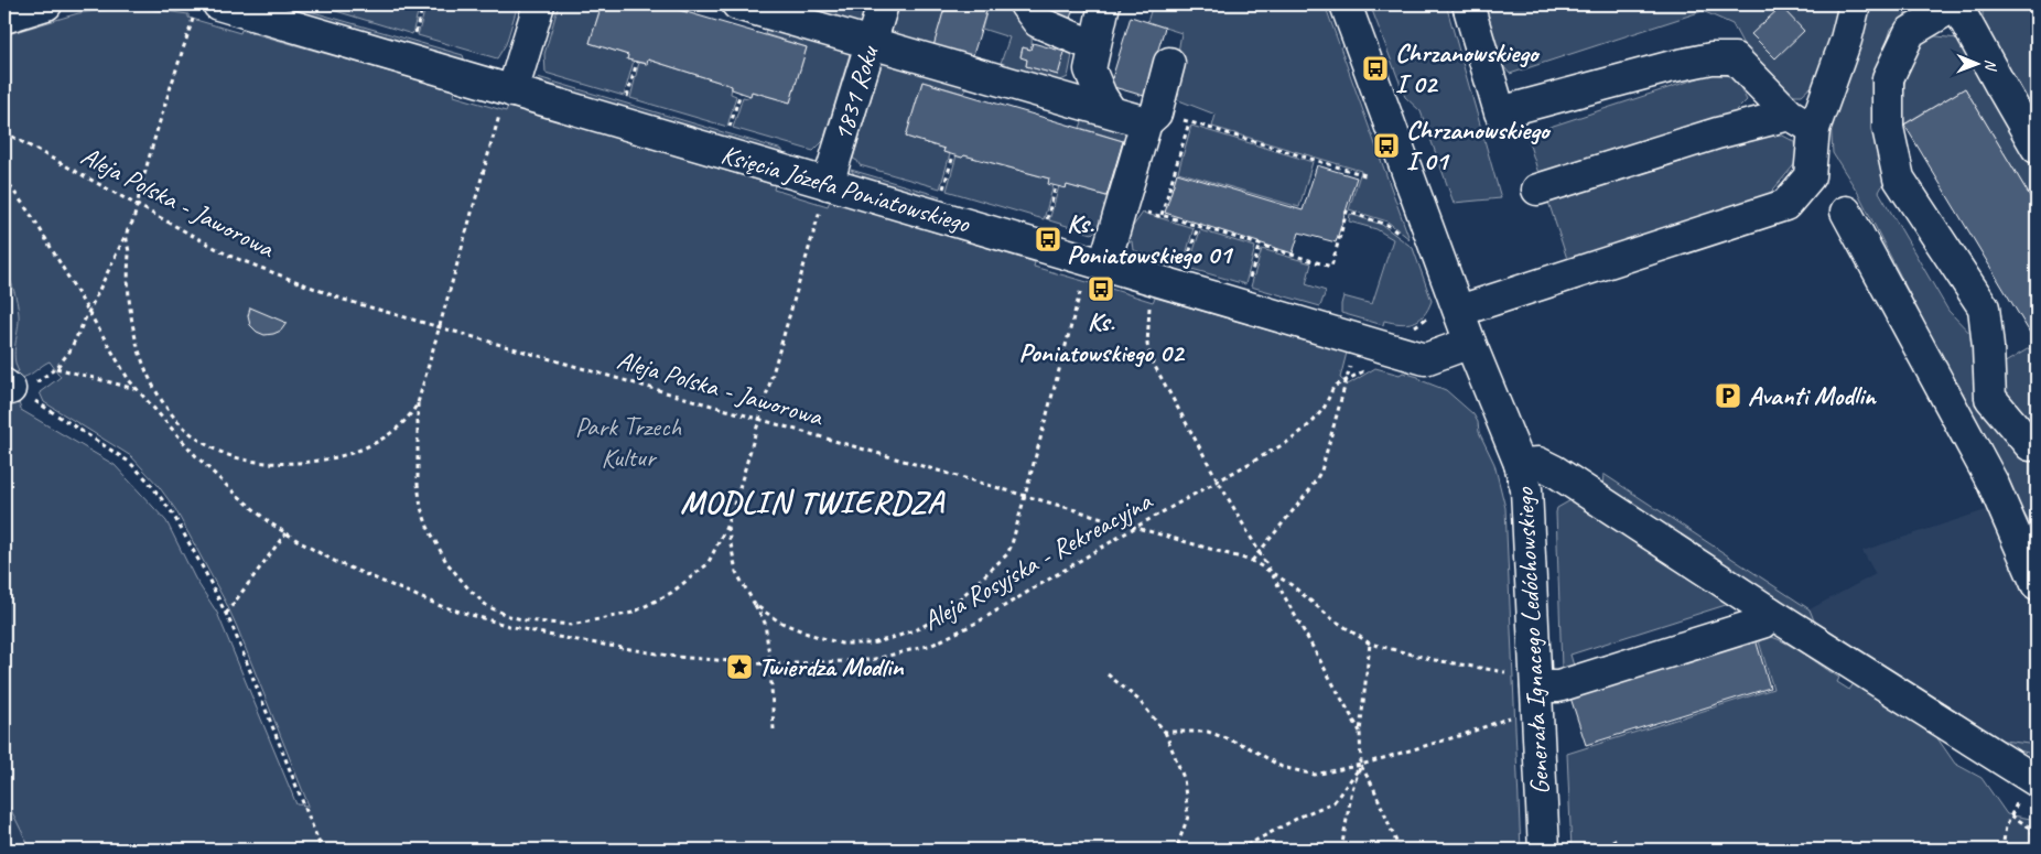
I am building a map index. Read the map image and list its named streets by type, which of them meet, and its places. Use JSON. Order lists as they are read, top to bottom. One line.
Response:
{"streets":{"street":["1831 Roku","Księcia Józefa Poniatowskiego","Generała Ignacego Ledóchowskiego"],"path":["Aleja Polska - Jaworowa","Aleja Rosyjska - Rekreacyjna"]},"crossings":[["1831 Roku","Księcia Józefa Poniatowskiego"],["Księcia Józefa Poniatowskiego","Aleja Rosyjska - Rekreacyjna"],["Księcia Józefa Poniatowskiego","Generała Ignacego Ledóchowskiego"],["Aleja Polska - Jaworowa","Aleja Rosyjska - Rekreacyjna"],["Aleja Polska - Jaworowa","Generała Ignacego Ledóchowskiego"]],"districts":["MODLIN TWIERDZA"],"parks":["Park Trzech Kultur"],"places":{"bus stop":["Chrzanowskiego I 02","Chrzanowskiego I 01","Ks. Poniatowskiego 01","Ks. Poniatowskiego 02"],"parking":["Avanti Modlin"],"place":["Twierdza Modlin"]},"north":"right"}
